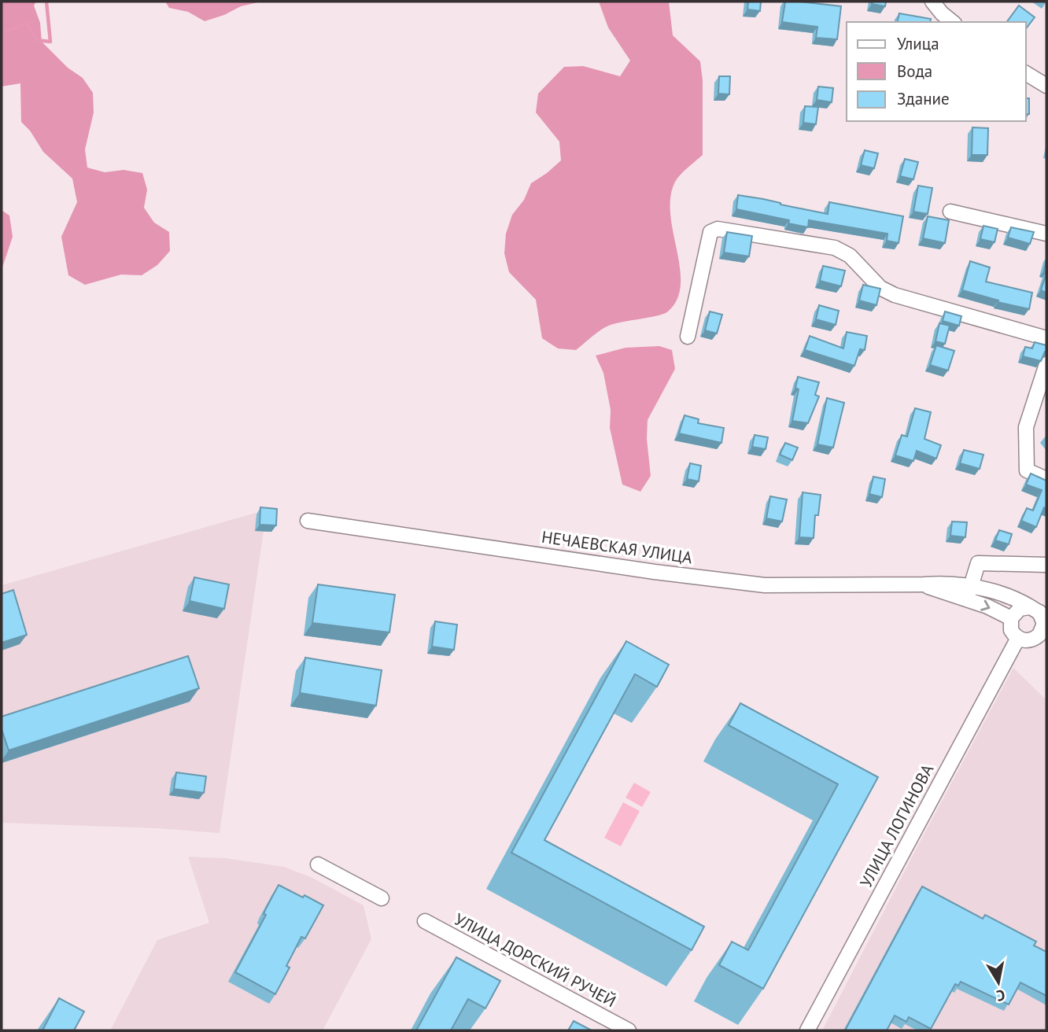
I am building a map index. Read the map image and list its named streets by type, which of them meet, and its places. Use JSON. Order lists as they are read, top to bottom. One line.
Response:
{"streets":{"street":["НЕЧАЕВСКАЯ УЛИЦА","УЛИЦА ЛОГИНОВА","УЛИЦА ДОРСКИЙ РУЧЕЙ"]},"crossings":[["НЕЧАЕВСКАЯ УЛИЦА","УЛИЦА ЛОГИНОВА"]],"legend":["Улица","Вода","Здание"],"north":"bottom"}
